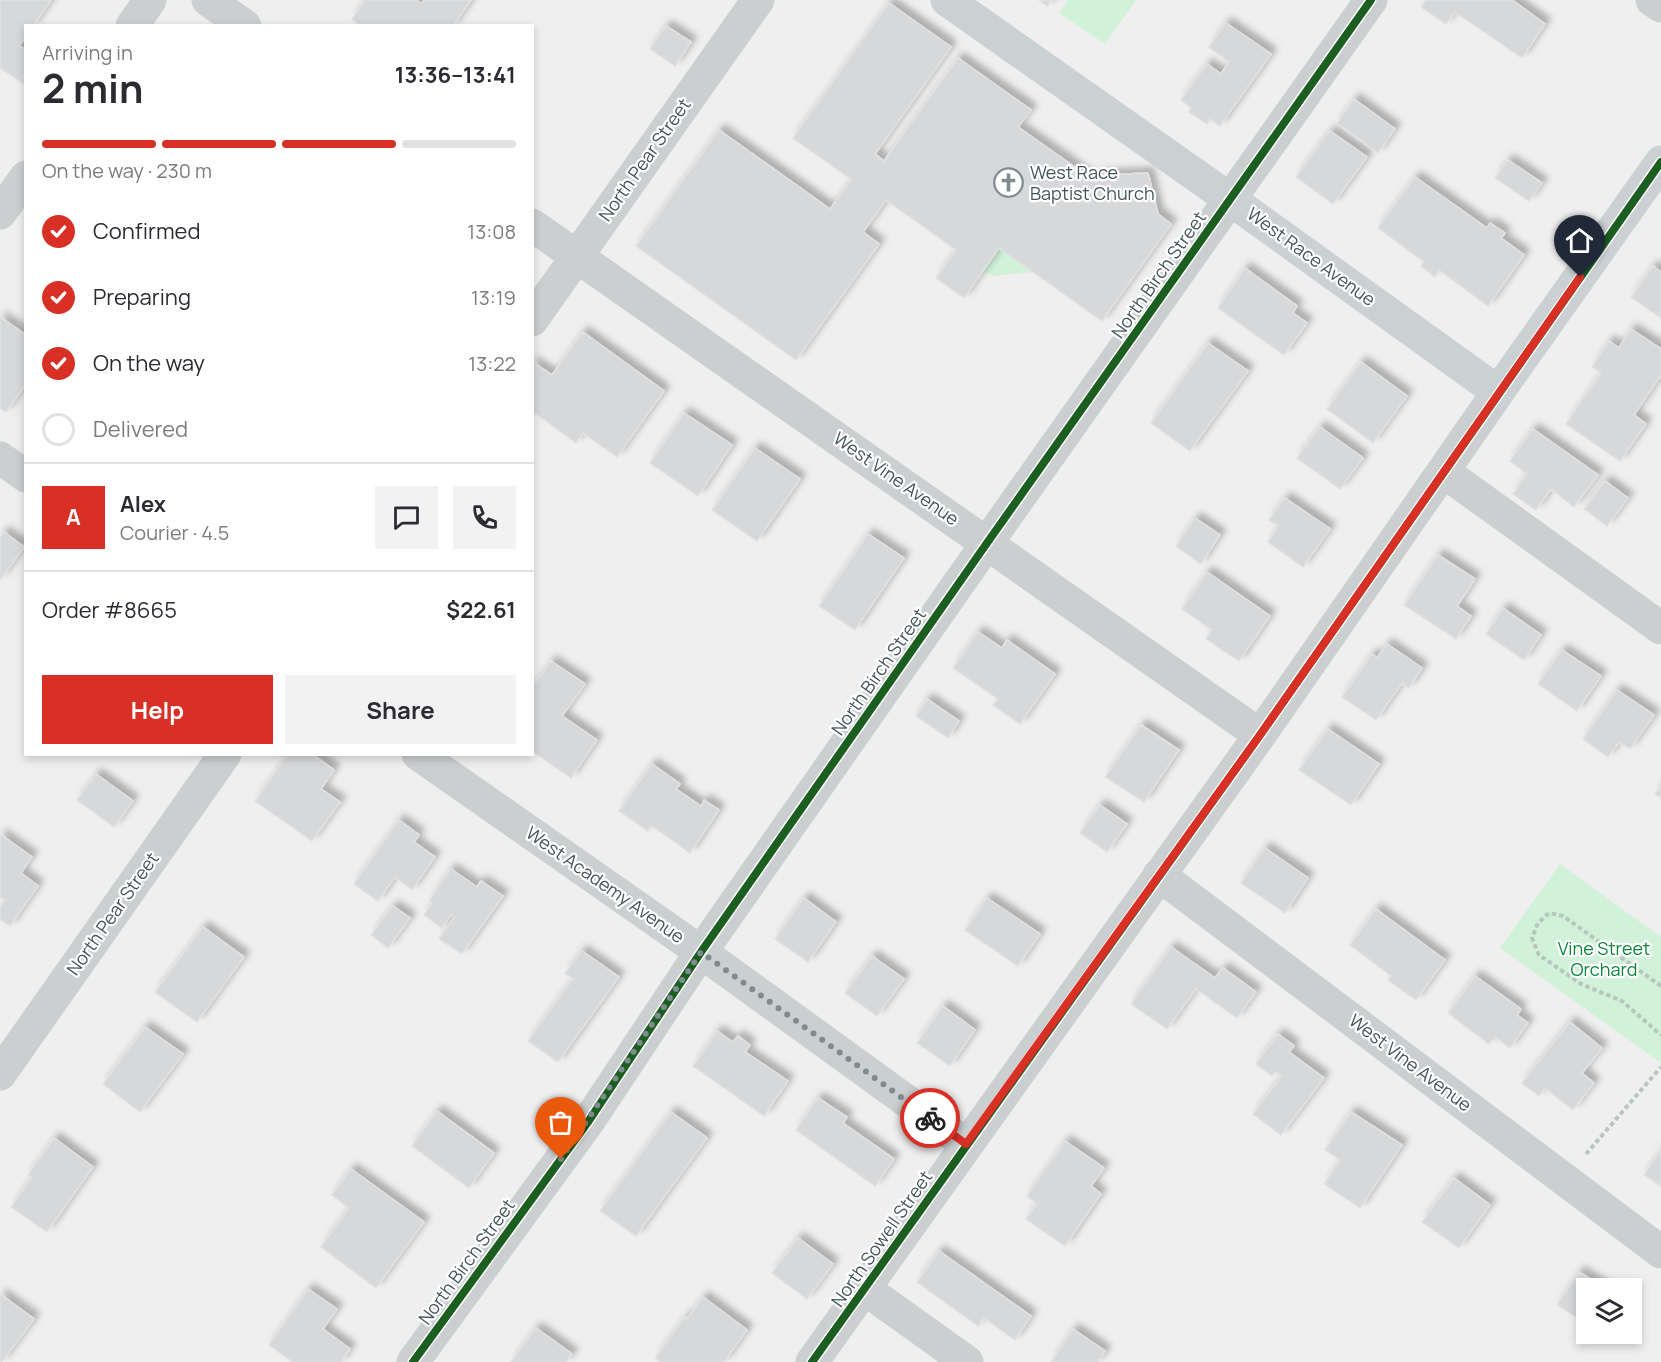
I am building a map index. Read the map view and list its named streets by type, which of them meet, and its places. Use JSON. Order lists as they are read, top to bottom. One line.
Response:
{"streets":{"street":["North Pear Street","West Race Avenue","North Birch Street","West Vine Avenue","West Academy Avenue","North Sowell Street"]},"crossings":[["North Pear Street","West Vine Avenue"],["West Race Avenue","North Birch Street"],["West Race Avenue","North Sowell Street"],["North Birch Street","West Vine Avenue"],["North Birch Street","West Academy Avenue"],["West Vine Avenue","North Sowell Street"],["West Academy Avenue","North Sowell Street"]],"parks":["Vine Street Orchard"],"places":{"church":["West Race Baptist Church"]},"page":{"heading":["2 min","Arriving in","13:36–13:41"],"panel":["Alex","Courier · 4.5","Order #8665","$22.61"],"bar":"On the way · 230 m","list":[["Confirmed","13:08"],["Preparing","13:19"],["On the way","13:22"],"Delivered"],"round":"A","buttons":["Help","Share"]}}
